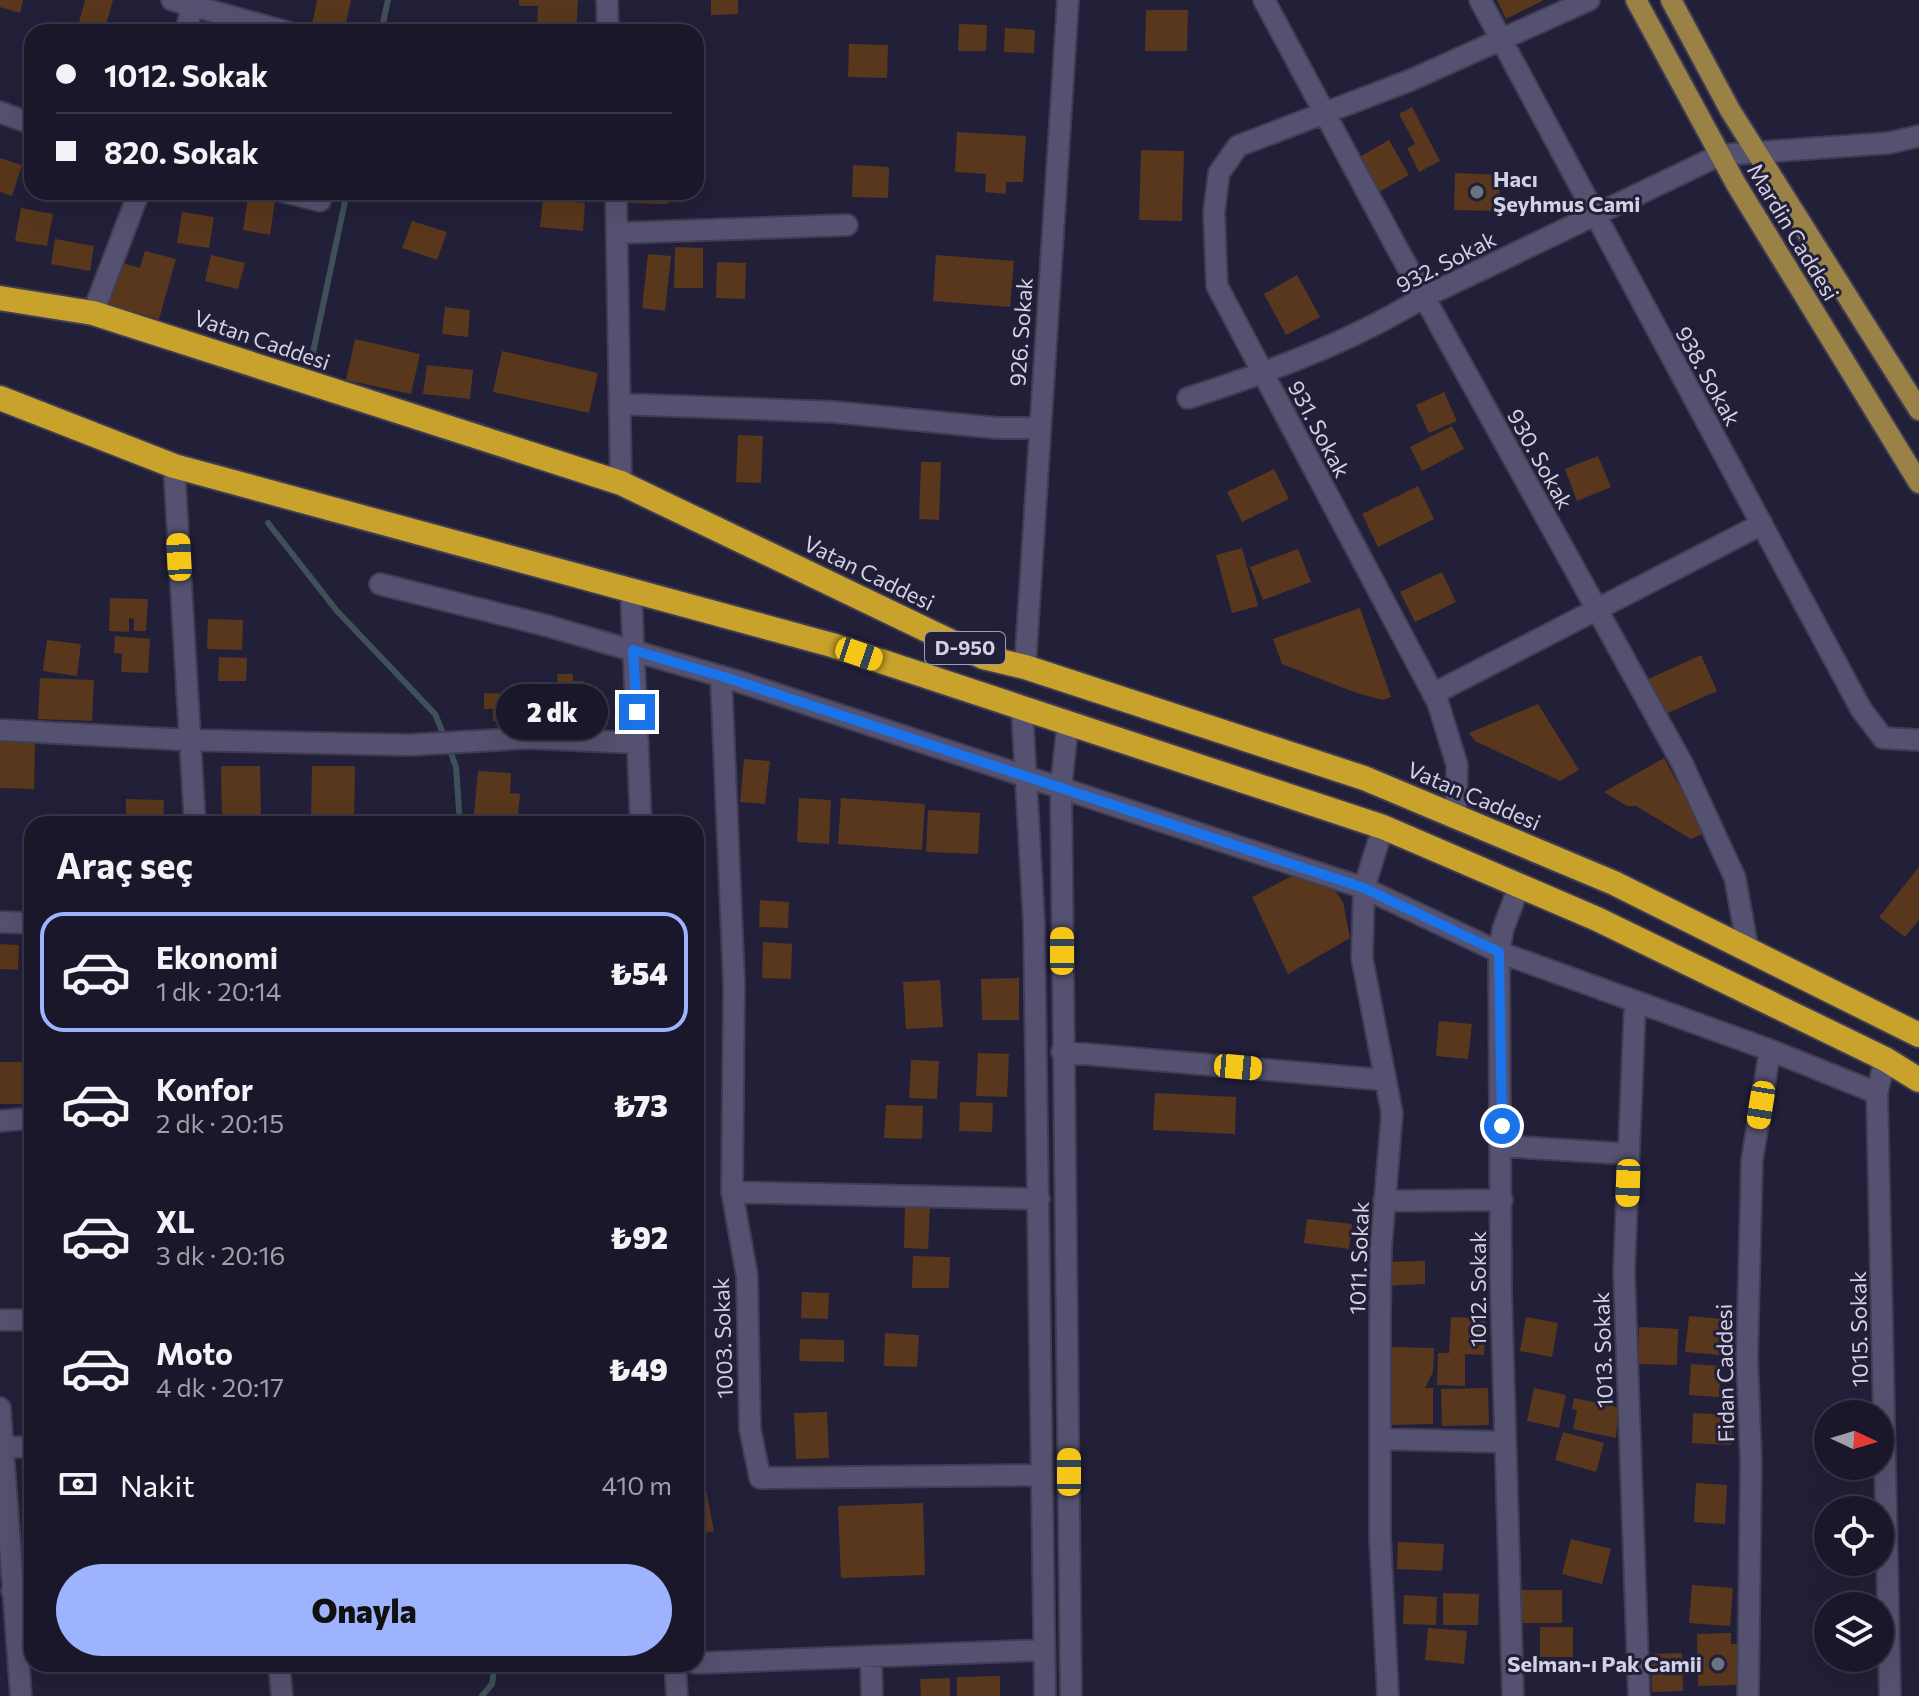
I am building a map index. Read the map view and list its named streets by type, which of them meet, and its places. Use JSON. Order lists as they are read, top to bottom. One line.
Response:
{"streets":{"highway":["Vatan Caddesi","D-950"],"main road":["Mardin Caddesi"],"street":["932. Sokak","926. Sokak","938. Sokak","931. Sokak","930. Sokak","1011. Sokak","1012. Sokak","1015. Sokak","1003. Sokak","1013. Sokak","Fidan Caddesi"]},"crossings":[["Mardin Caddesi","932. Sokak"],["932. Sokak","938. Sokak"],["932. Sokak","931. Sokak"],["932. Sokak","930. Sokak"],["926. Sokak","Vatan Caddesi"],["Vatan Caddesi","931. Sokak"],["Vatan Caddesi","930. Sokak"],["938. Sokak","931. Sokak"],["931. Sokak","930. Sokak"],["D-950","1011. Sokak"],["D-950","1012. Sokak"],["D-950","1015. Sokak"]],"places":["Hacı Şeyhmus Cami","Selman-ı Pak Camii"],"north":"right","page":{"banner":["1012. Sokak","820. Sokak"],"bubble":"2 dk","heading":"Araç seç","list":[{"name":"Ekonomi","note":"1 dk · 20:14","value":"₺54"},{"name":"Konfor","note":"2 dk · 20:15","value":"₺73"},{"name":"XL","note":"3 dk · 20:16","value":"₺92"},{"name":"Moto","note":"4 dk · 20:17","value":"₺49"}],"pay":["Nakit","410 m"],"buttons":"Onayla"}}
